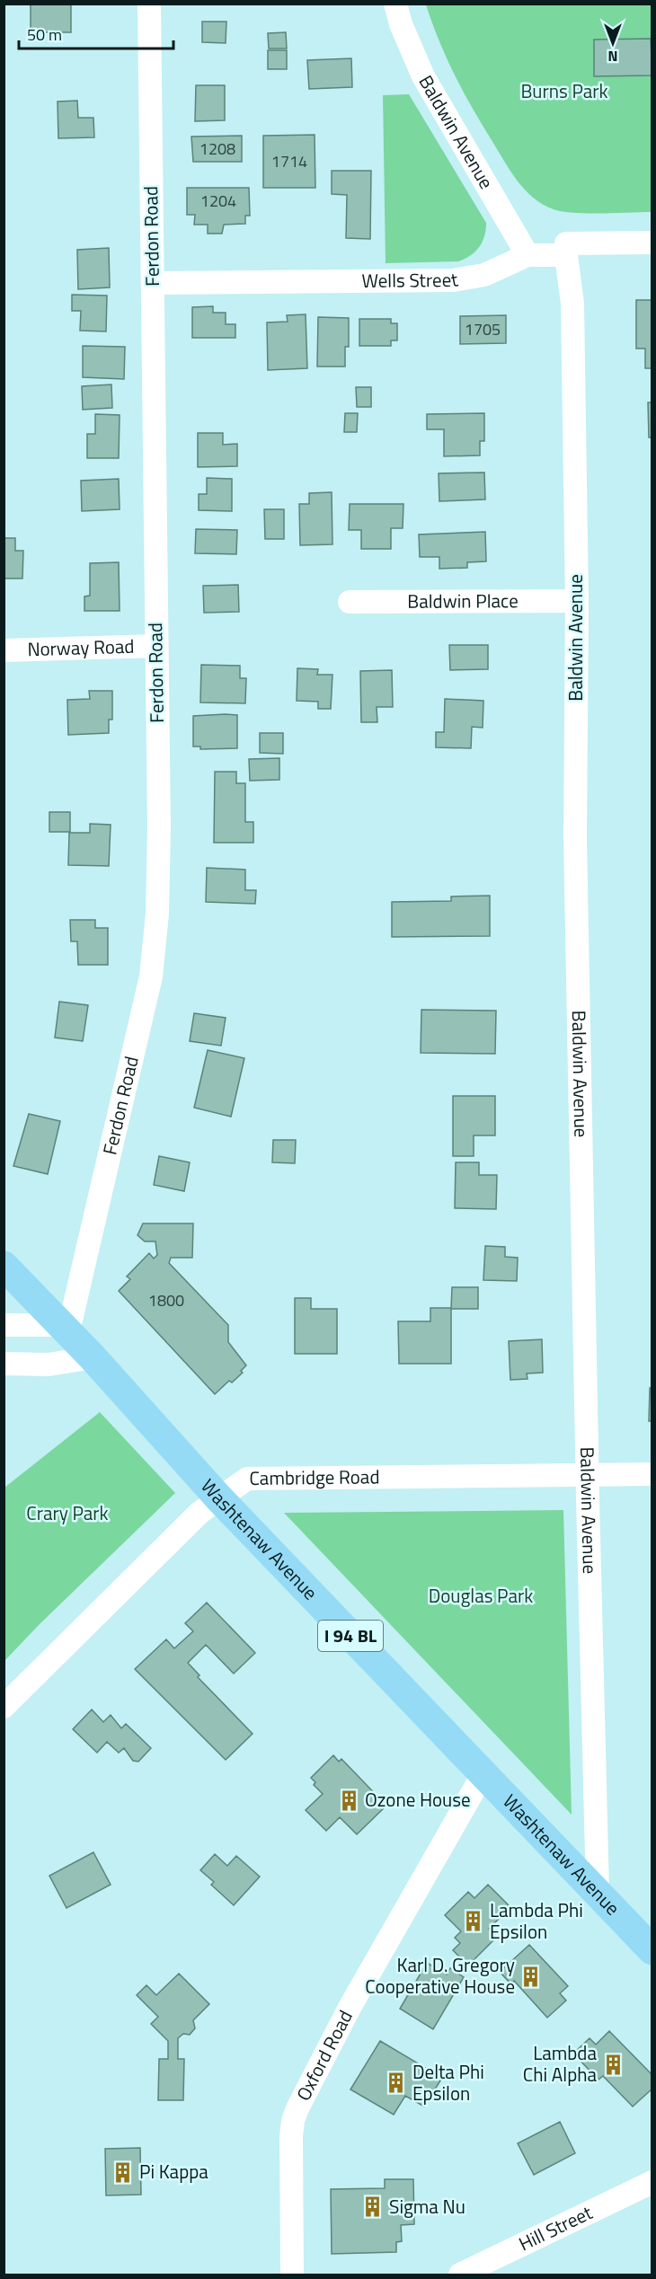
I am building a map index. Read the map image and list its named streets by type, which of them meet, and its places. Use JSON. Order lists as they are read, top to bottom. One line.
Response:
{"streets":{"main road":["Washtenaw Avenue","I 94 BL"],"street":["Baldwin Avenue","Ferdon Road","Wells Street","Baldwin Place","Norway Road","Cambridge Road","Oxford Road","Hill Street"]},"crossings":[["Baldwin Avenue","Wells Street"],["Baldwin Avenue","Baldwin Place"],["Baldwin Avenue","Cambridge Road"],["Baldwin Avenue","Washtenaw Avenue"],["Ferdon Road","Wells Street"],["Ferdon Road","Norway Road"],["Ferdon Road","Washtenaw Avenue"],["Cambridge Road","Washtenaw Avenue"],["Washtenaw Avenue","Oxford Road"]],"parks":["Burns Park","Crary Park","Douglas Park"],"places":{"building":["Ozone House","Lambda Phi Epsilon","Karl D. Gregory Cooperative House","Lambda Chi Alpha","Delta Phi Epsilon","Pi Kappa","Sigma Nu"]},"house_numbers":["1208","1714","1204","1705","1800"],"scale_bar":"50 m","north":"bottom"}
